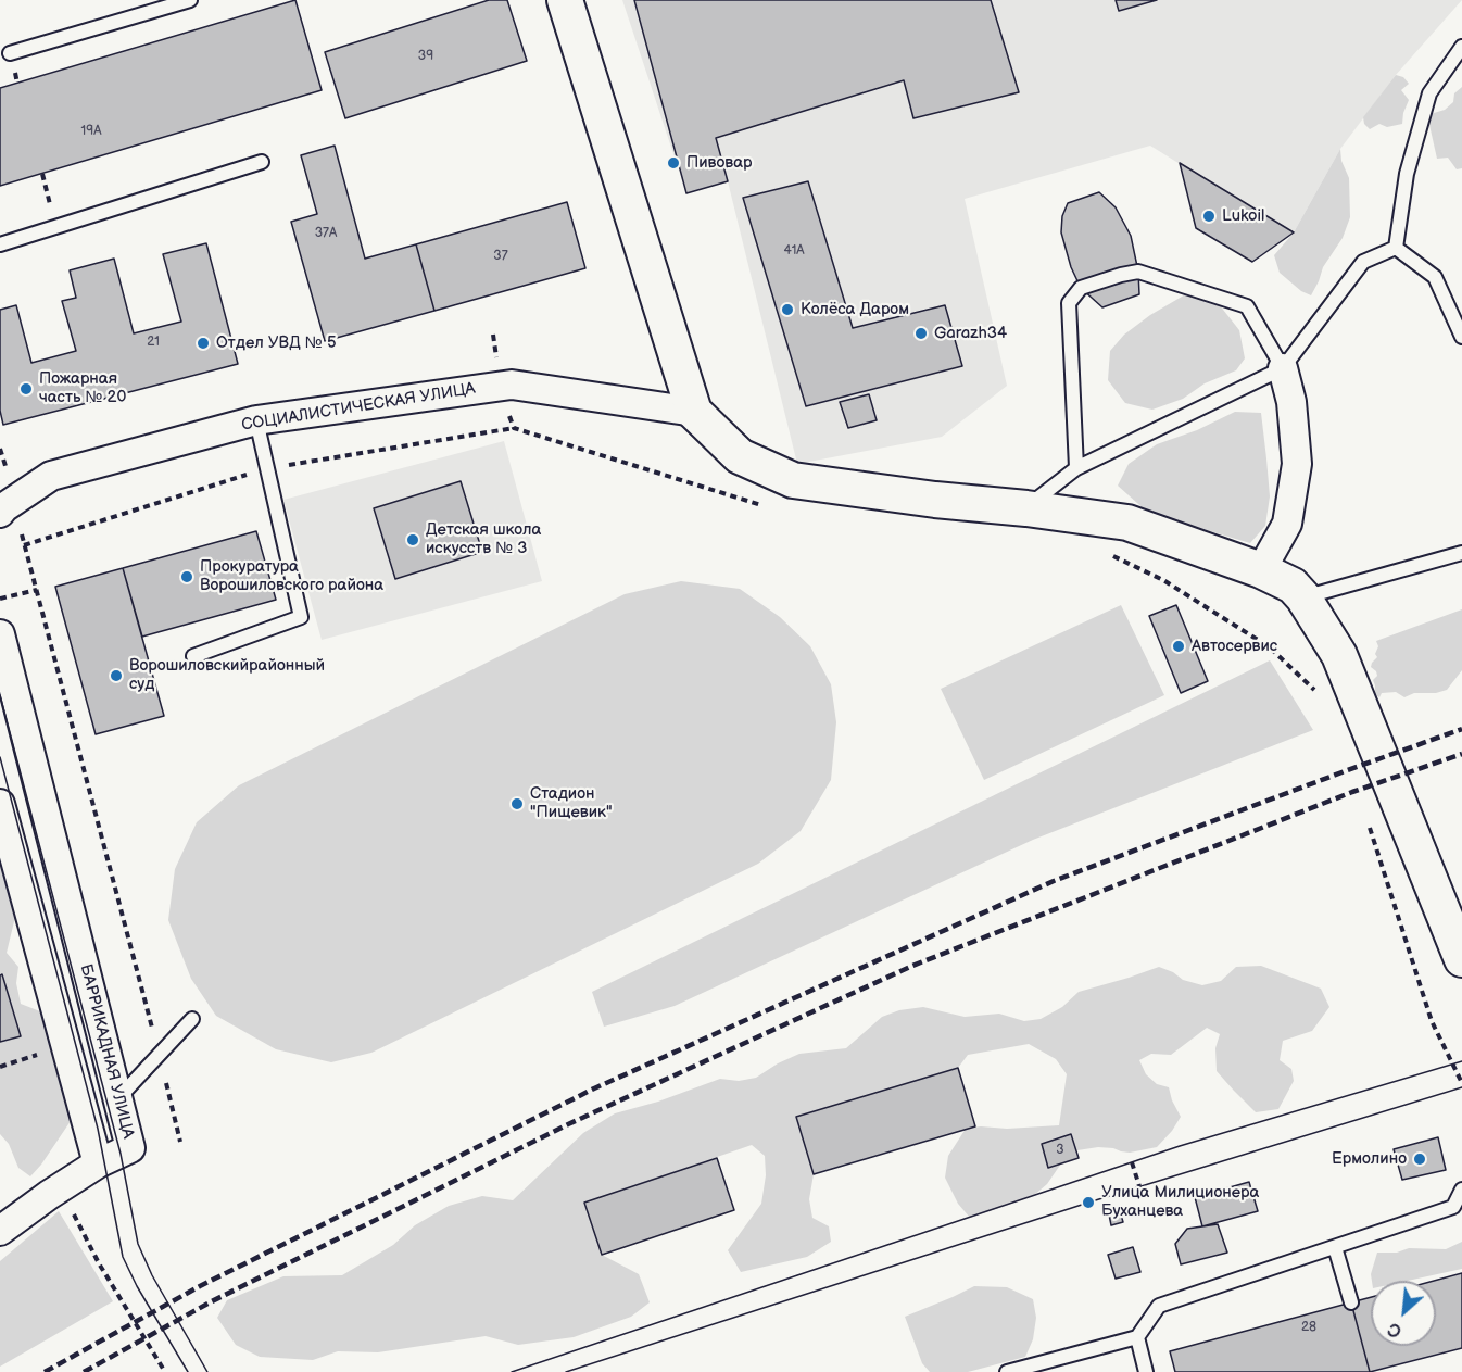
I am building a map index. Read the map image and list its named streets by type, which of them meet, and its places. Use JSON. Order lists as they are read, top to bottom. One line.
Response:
{"streets":{"street":["СОЦИАЛИСТИЧЕСКАЯ УЛИЦА","БАРРИКАДНАЯ УЛИЦА"]},"places":["Пивовар","Lukoil","Колёса Даром","Garazh34","Отдел УВД № 5","Пожарная часть № 20","Детская школа искусств № 3","Прокуратура Ворошиловского района","Автосервис","Ворошиловскийрайонный суд","Стадион \"Пищевик\"","Ермолино","Улица Милиционера Буханцева"],"house_numbers":["39","19А","37А","41А","37","21","3","28"],"north":"bottom left"}
